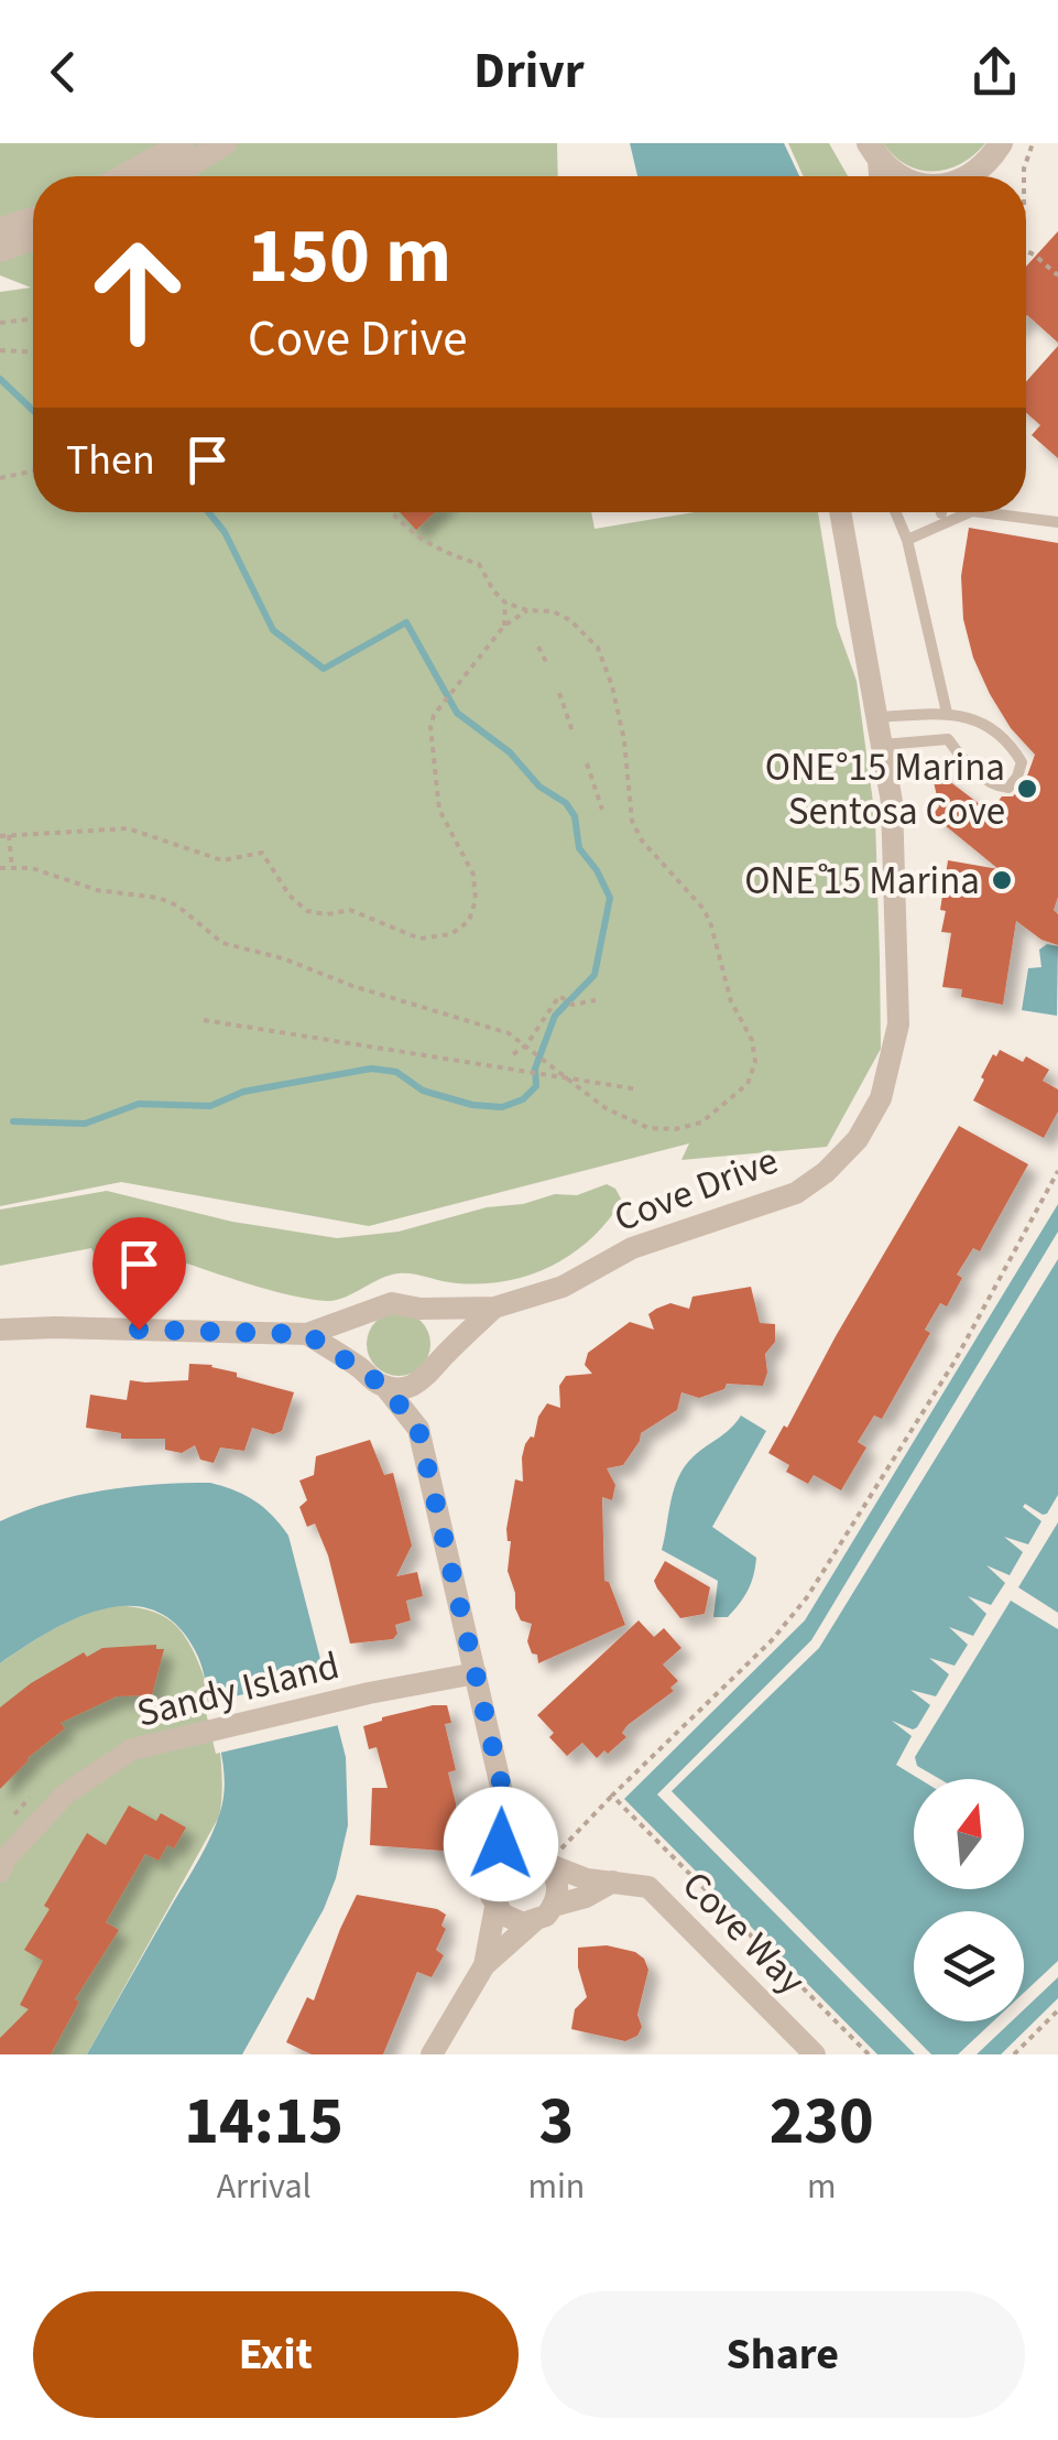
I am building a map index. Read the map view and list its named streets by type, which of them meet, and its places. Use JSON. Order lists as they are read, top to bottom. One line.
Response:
{"streets":{"street":["Cove Drive","Sandy Island","Cove Way"]},"places":["ONE°15 Marina Sentosa Cove","ONE ̊15 Marina"],"north":"top","page":{"header":"Drivr","turn":["150 m","Cove Drive"],"then":"Then","eta":["14:15","Arrival","3","min","230","m"],"buttons":["Exit","Share"]}}
